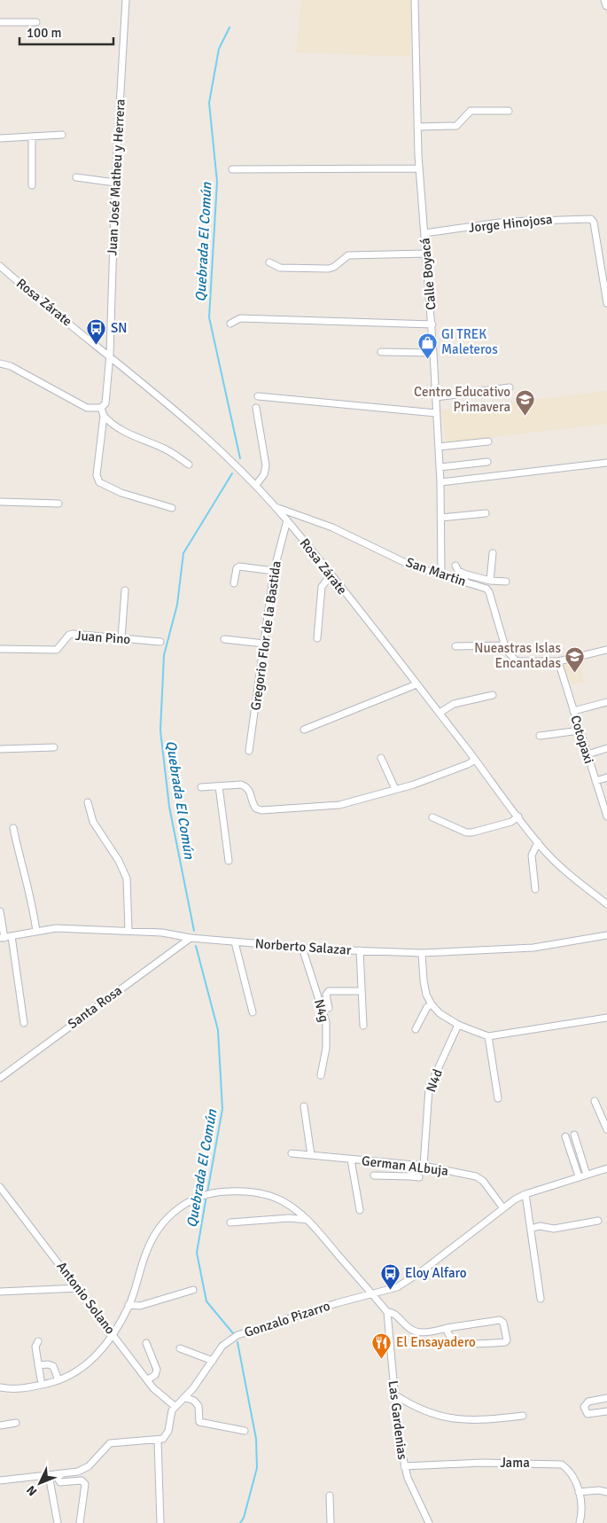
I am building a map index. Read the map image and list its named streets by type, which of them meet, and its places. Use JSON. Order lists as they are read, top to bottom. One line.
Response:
{"streets":{"street":["Juan José Matheu y Herrera","Jorge Hinojosa","Calle Boyacá","Rosa Zárate","San Martin","Gregorio Flor de la Bastida","Juan Pino","Cotopaxi","Norberto Salazar","Santa Rosa","N4g","N4d","German ALbuja","Antonio Solano","Gonzalo Pizarro","Las Gardenias","Jama"]},"crossings":[["Juan José Matheu y Herrera","Rosa Zárate"],["Jorge Hinojosa","Calle Boyacá"],["Calle Boyacá","San Martin"],["Rosa Zárate","San Martin"],["Rosa Zárate","Gregorio Flor de la Bastida"],["San Martin","Cotopaxi"],["Norberto Salazar","Santa Rosa"],["Norberto Salazar","N4g"],["N4d","German ALbuja"],["German ALbuja","Gonzalo Pizarro"],["Antonio Solano","Gonzalo Pizarro"],["Las Gardenias","Jama"]],"water":["Quebrada El Común"],"places":{"bus stop":["SN","Eloy Alfaro"],"shop":["GI TREK Maleteros"],"school or university":["Centro Educativo Primavera","Nueastras Islas Encantadas"],"restaurant":["El Ensayadero"]},"scale_bar":"100 m","north":"bottom left"}
